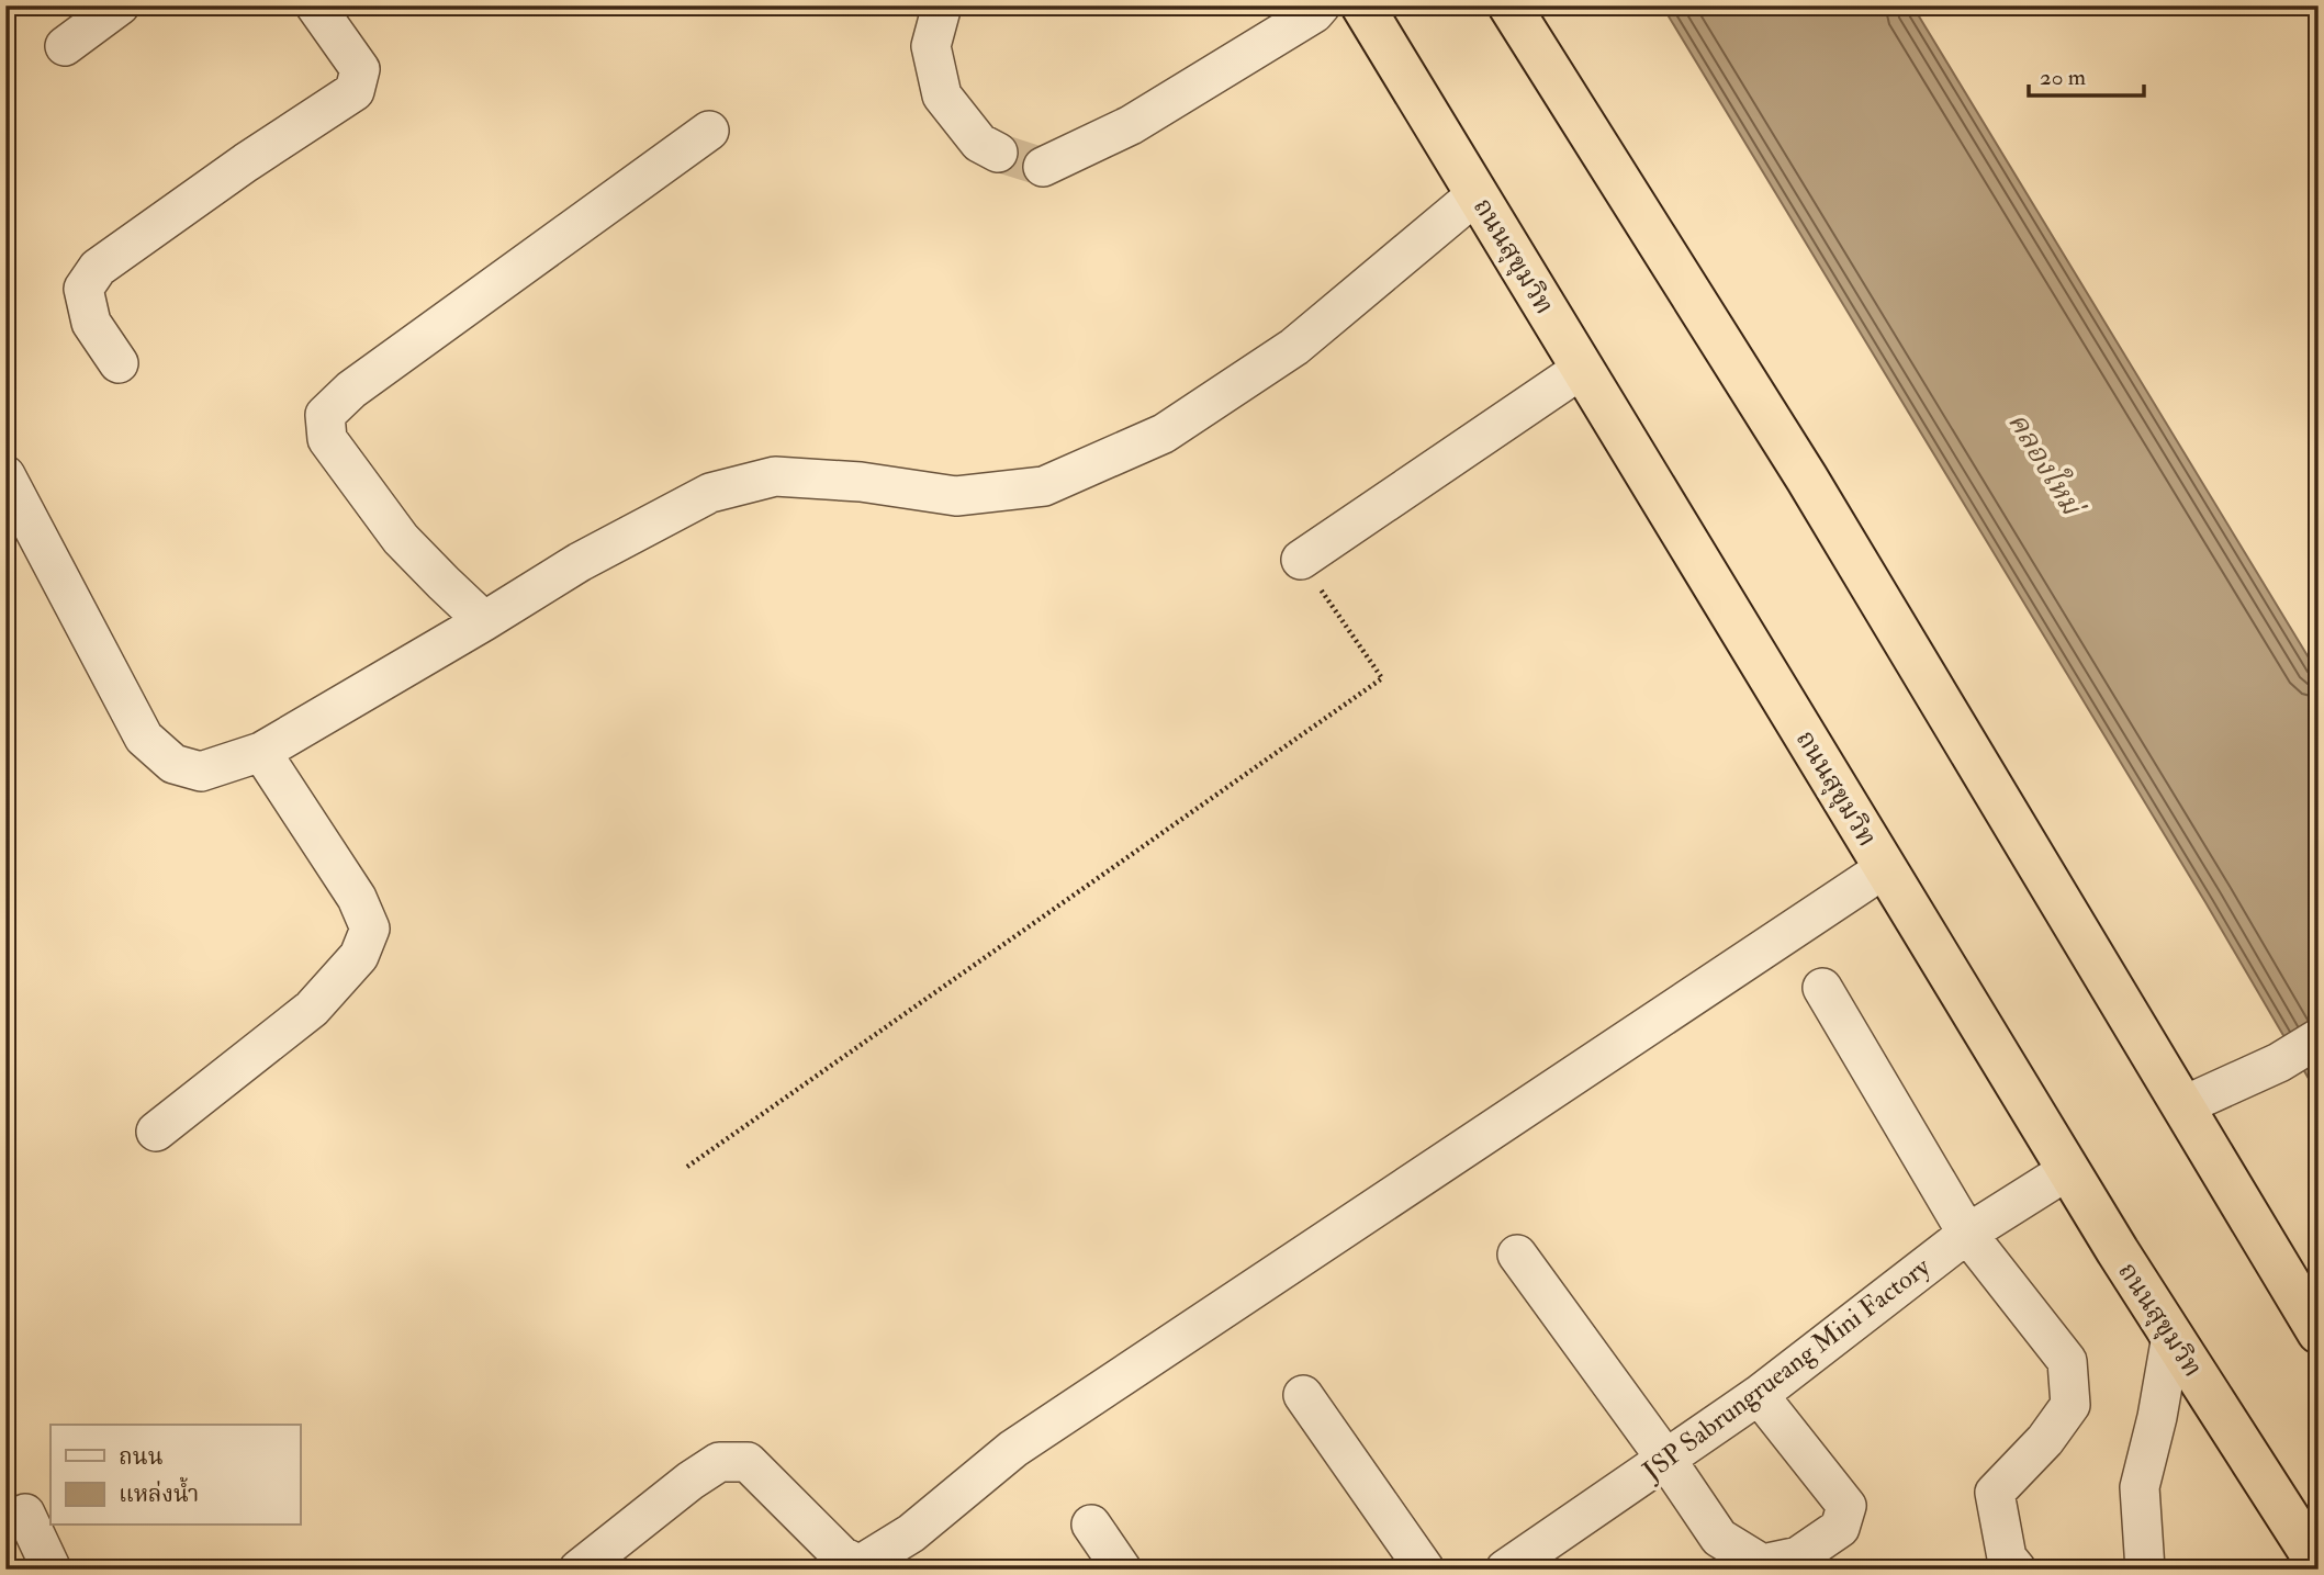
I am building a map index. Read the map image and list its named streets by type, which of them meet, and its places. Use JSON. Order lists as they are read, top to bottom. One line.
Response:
{"streets":{"highway":["ถนนสุขุมวิท"],"lane":["JSP Sabrungrueang Mini Factory"]},"crossings":[["ถนนสุขุมวิท","JSP Sabrungrueang Mini Factory"]],"water":["คลองใหม่"],"legend":["ถนน","แหล่งน้ำ"],"scale_bar":"20 m"}
